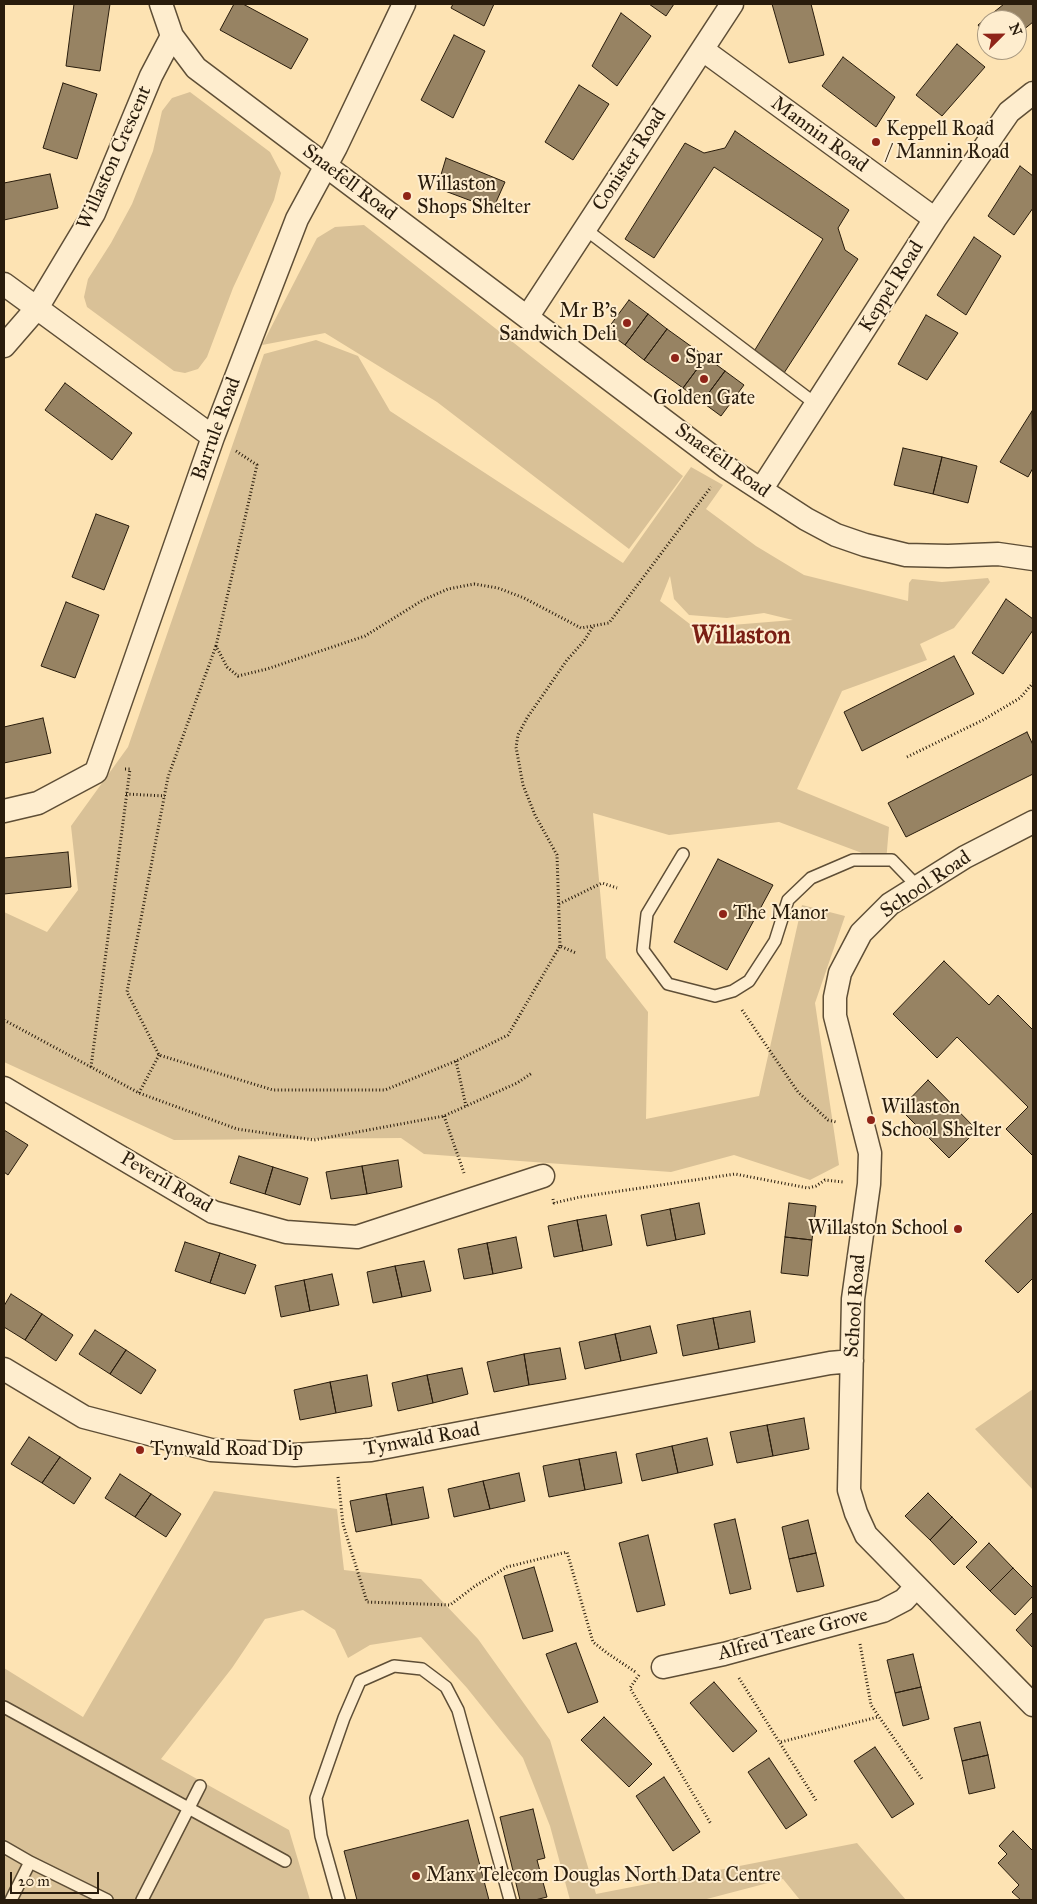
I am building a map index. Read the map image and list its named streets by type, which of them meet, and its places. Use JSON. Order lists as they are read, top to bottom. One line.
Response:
{"streets":{"street":["Mannin Road","Willaston Crescent","Conister Road","Snaefell Road","Keppel Road","Barrule Road","School Road","Peveril Road","Tynwald Road","Alfred Teare Grove"]},"crossings":[["Mannin Road","Conister Road"],["Mannin Road","Keppel Road"],["Willaston Crescent","Snaefell Road"],["Conister Road","Snaefell Road"],["Snaefell Road","Keppel Road"],["Snaefell Road","Barrule Road"],["School Road","Tynwald Road"],["School Road","Alfred Teare Grove"]],"districts":["Willaston"],"places":["Keppell Road / Mannin Road","Willaston Shops Shelter","Mr B's Sandwich Deli","Spar","Golden Gate","The Manor","Willaston School Shelter","Willaston School","Tynwald Road Dip","Manx Telecom Douglas North Data Centre"],"scale_bar":"20 m","north":"top right"}
